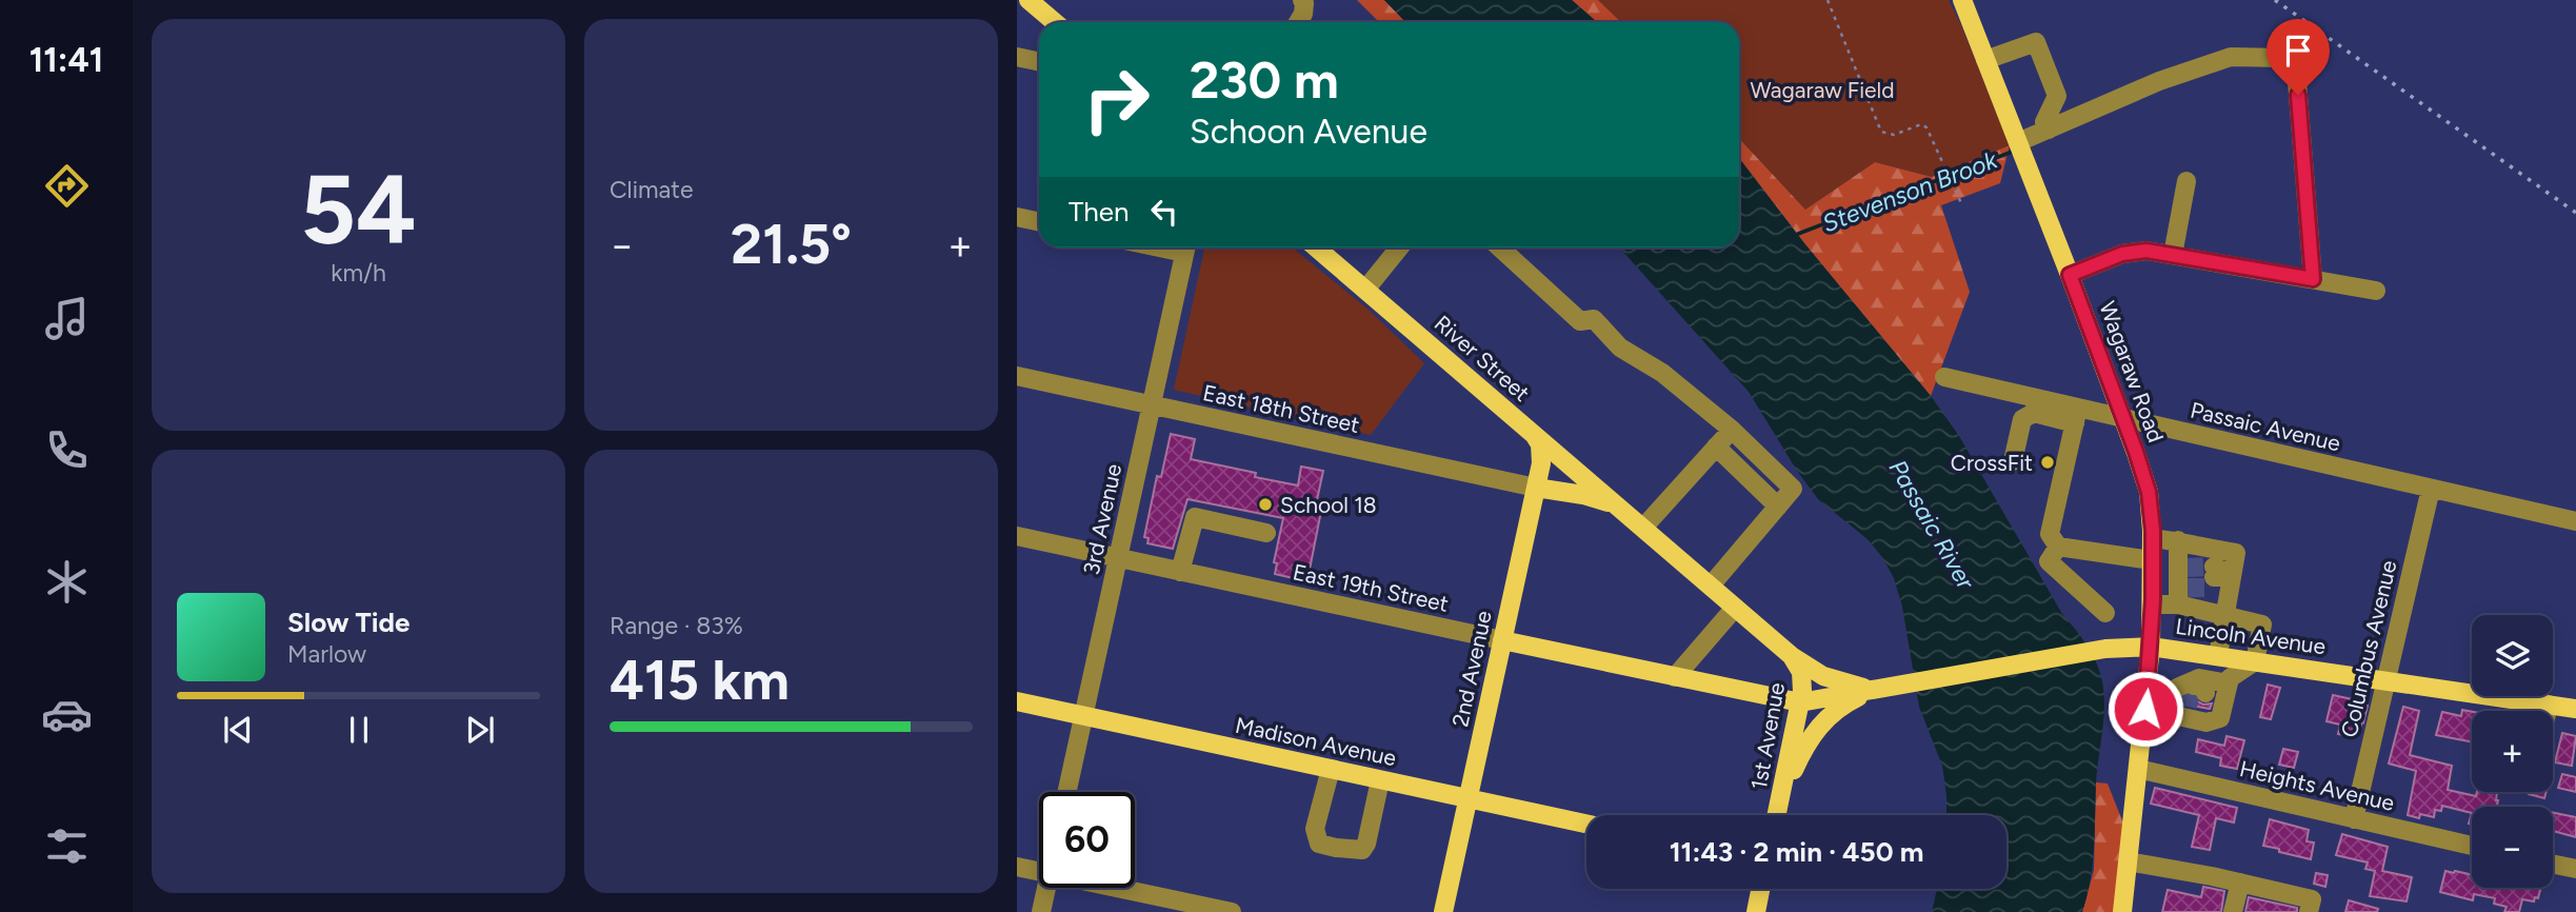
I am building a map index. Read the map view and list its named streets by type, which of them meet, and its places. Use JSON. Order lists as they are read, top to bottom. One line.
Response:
{"streets":{"main road":["River Street","Wagaraw Road","East 19th Street","Lincoln Avenue","2nd Avenue","1st Avenue","Madison Avenue"],"street":["East 18th Street","Passaic Avenue","3rd Avenue","Columbus Avenue","Heights Avenue"]},"crossings":[["River Street","East 18th Street"],["River Street","Lincoln Avenue"],["River Street","2nd Avenue"],["River Street","1st Avenue"],["Wagaraw Road","Passaic Avenue"],["Wagaraw Road","Lincoln Avenue"],["Wagaraw Road","Heights Avenue"],["East 18th Street","3rd Avenue"],["East 18th Street","2nd Avenue"],["Passaic Avenue","Columbus Avenue"],["3rd Avenue","East 19th Street"],["3rd Avenue","Madison Avenue"],["East 19th Street","Lincoln Avenue"],["East 19th Street","2nd Avenue"],["East 19th Street","1st Avenue"],["Lincoln Avenue","Columbus Avenue"],["Lincoln Avenue","1st Avenue"],["Columbus Avenue","Heights Avenue"],["2nd Avenue","Madison Avenue"]],"water":["Stevenson Brook","Passaic River"],"parks":["Wagaraw Field"],"places":["CrossFit","School 18"],"page":{"tabs":"11:41","tile":[["54","km/h"],"Climate",["Range · 83%","415 km"]],"turn":["230 m","Schoon Avenue"],"then":"Then","heat":["−","21.5°","+"],"song":["Slow Tide","Marlow"],"map_buttons":["+","−"],"limit":"60","trip":"11:43 · 2 min · 450 m"}}
